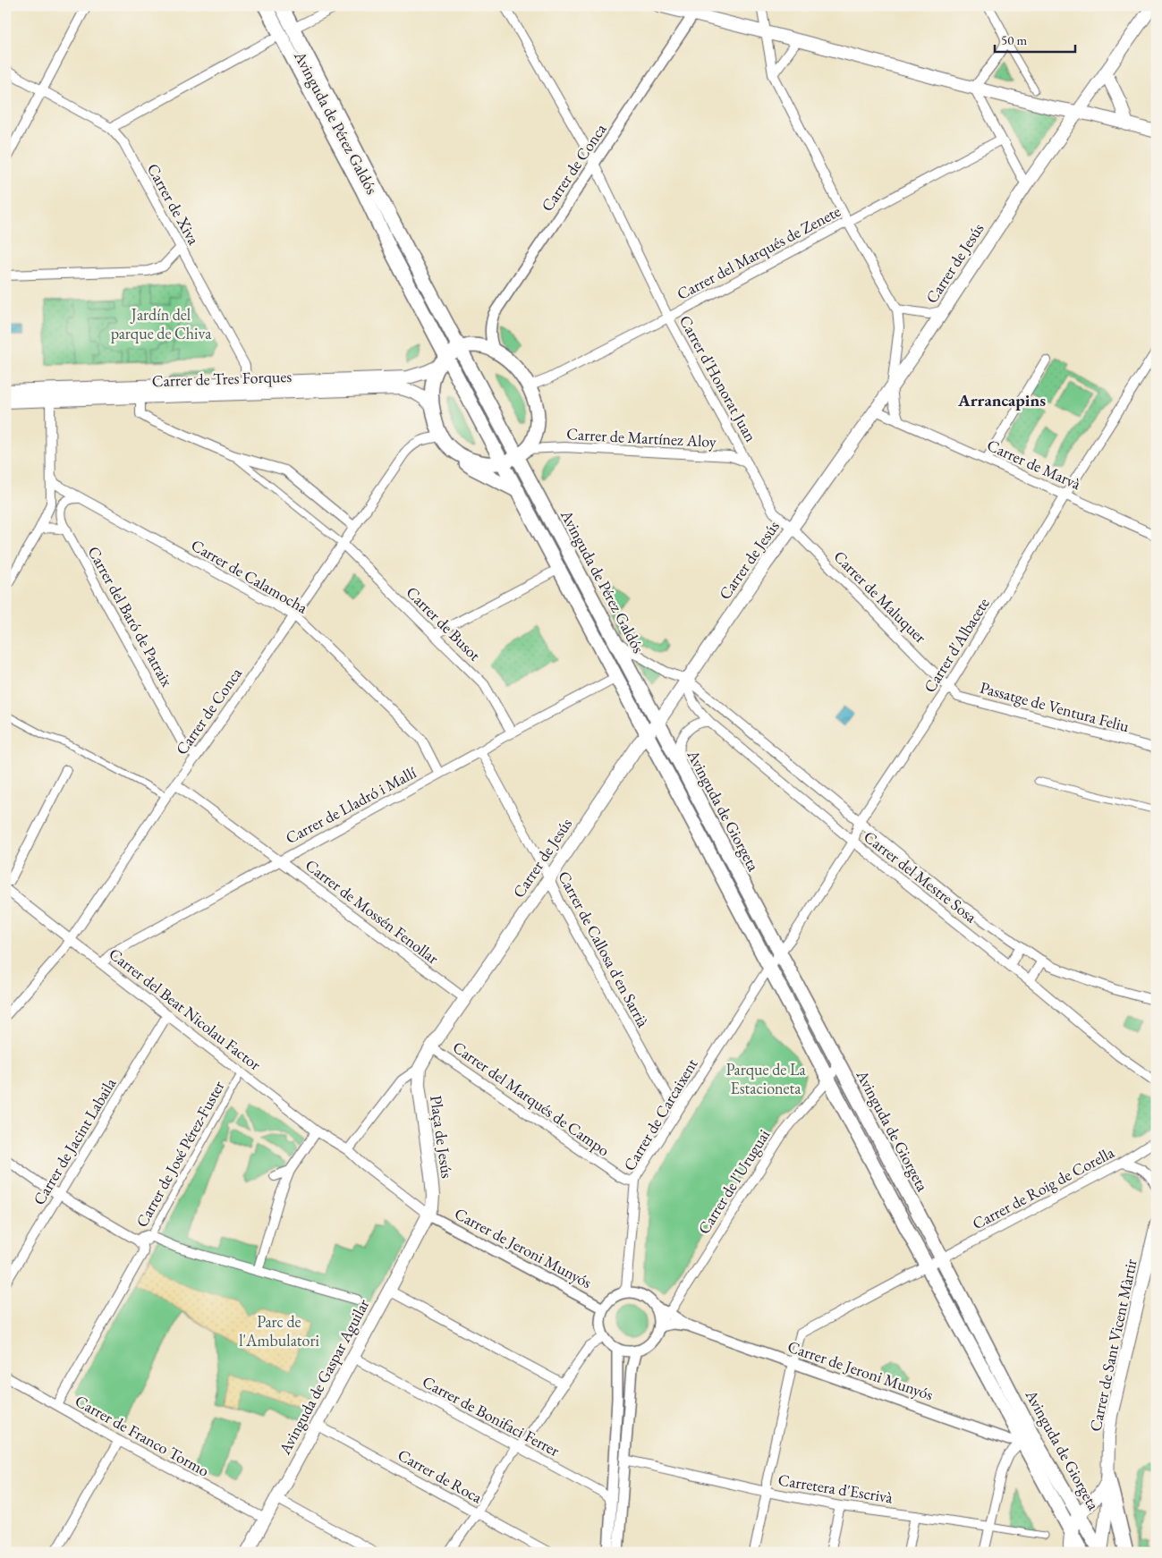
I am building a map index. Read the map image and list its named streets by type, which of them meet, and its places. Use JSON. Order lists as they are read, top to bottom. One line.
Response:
{"streets":{"main road":["Avinguda de Pérez Galdós","Carrer de Jesús","Carrer de Tres Forques","Avinguda de Giorgeta","Plaça de Jesús","Carrer de Sant Vicent Màrtir","Avinguda de Gaspar Aguilar"],"street":["Carrer de Conca","Carrer de Xiva","Carrer del Marqués de Zenete","Carrer d'Honorat Juan","Carrer de Martínez Aloy","Carrer de Marvà","Carrer de Calamocha","Carrer de Maluquer","Carrer del Baró de Patraix","Carrer de Busot","Carrer d'Albacete","Passatge de Ventura Feliu","Carrer de Lladró i Mallí","Carrer del Mestre Sosa","Carrer de Mossén Fenollar","Carrer de Callosa d'en Sarrià","Carrer del Beat Nicolau Factor","Carrer del Marqués de Campo","Carrer de Carcaixent","Carrer de Jacint Labaila","Carrer de José Pérez-Fuster","Carrer de l'Uruguai","Carrer de Roig de Corella","Carrer de Jeroni Munyós","Carrer de Bonifaci Ferrer","Carrer de Franco Tormo","Carrer de Roca","Carretera d'Escrivà"]},"crossings":[["Avinguda de Pérez Galdós","Carrer de Jesús"],["Avinguda de Pérez Galdós","Carrer de Tres Forques"],["Avinguda de Pérez Galdós","Carrer de Martínez Aloy"],["Avinguda de Pérez Galdós","Carrer de Lladró i Mallí"],["Avinguda de Pérez Galdós","Avinguda de Giorgeta"],["Avinguda de Pérez Galdós","Carrer del Mestre Sosa"],["Carrer de Conca","Carrer d'Honorat Juan"],["Carrer de Conca","Carrer de Calamocha"],["Carrer de Conca","Carrer del Baró de Patraix"],["Carrer de Conca","Carrer de Busot"],["Carrer de Conca","Carrer de Mossén Fenollar"],["Carrer de Conca","Carrer del Beat Nicolau Factor"],["Carrer de Xiva","Carrer de Tres Forques"],["Carrer del Marqués de Zenete","Carrer d'Honorat Juan"],["Carrer de Jesús","Carrer d'Honorat Juan"],["Carrer de Jesús","Carrer de Marvà"],["Carrer de Jesús","Carrer de Maluquer"],["Carrer de Jesús","Avinguda de Giorgeta"],["Carrer de Jesús","Carrer del Mestre Sosa"],["Carrer de Jesús","Carrer de Mossén Fenollar"],["Carrer de Jesús","Carrer de Callosa d'en Sarrià"],["Carrer de Jesús","Carrer del Marqués de Campo"],["Carrer de Jesús","Plaça de Jesús"],["Carrer d'Honorat Juan","Carrer de Martínez Aloy"],["Carrer d'Honorat Juan","Carrer de Maluquer"],["Carrer de Marvà","Carrer d'Albacete"],["Carrer de Calamocha","Carrer del Baró de Patraix"],["Carrer de Calamocha","Carrer de Lladró i Mallí"],["Carrer de Maluquer","Carrer d'Albacete"],["Carrer de Maluquer","Passatge de Ventura Feliu"],["Carrer de Busot","Carrer de Lladró i Mallí"],["Carrer d'Albacete","Passatge de Ventura Feliu"],["Carrer d'Albacete","Avinguda de Giorgeta"],["Carrer d'Albacete","Carrer del Mestre Sosa"],["Carrer d'Albacete","Carrer de Carcaixent"],["Carrer de Lladró i Mallí","Carrer de Mossén Fenollar"],["Carrer de Lladró i Mallí","Carrer de Callosa d'en Sarrià"],["Carrer de Lladró i Mallí","Carrer del Beat Nicolau Factor"],["Avinguda de Giorgeta","Carrer de Carcaixent"],["Avinguda de Giorgeta","Carrer de l'Uruguai"],["Avinguda de Giorgeta","Carrer de Roig de Corella"],["Avinguda de Giorgeta","Carrer de Jeroni Munyós"],["Avinguda de Giorgeta","Carrer de Sant Vicent Màrtir"],["Carrer de Callosa d'en Sarrià","Carrer de Carcaixent"],["Carrer del Beat Nicolau Factor","Carrer de Jacint Labaila"],["Carrer del Marqués de Campo","Carrer de Carcaixent"],["Carrer de Carcaixent","Carrer de l'Uruguai"],["Carrer de Carcaixent","Carrer de Jeroni Munyós"],["Plaça de Jesús","Carrer de Jeroni Munyós"],["Plaça de Jesús","Avinguda de Gaspar Aguilar"],["Carrer de José Pérez-Fuster","Carrer de Franco Tormo"],["Carrer de l'Uruguai","Carrer de Jeroni Munyós"],["Carrer de Roig de Corella","Carrer de Jeroni Munyós"],["Carrer de Roig de Corella","Carretera d'Escrivà"],["Carrer de Jeroni Munyós","Avinguda de Gaspar Aguilar"],["Avinguda de Gaspar Aguilar","Carrer de Bonifaci Ferrer"],["Avinguda de Gaspar Aguilar","Carrer de Franco Tormo"],["Avinguda de Gaspar Aguilar","Carrer de Roca"]],"districts":["Arrancapins"],"parks":["Jardín del parque de Chiva","Parque de La Estacioneta","Parc de l'Ambulatori"],"scale_bar":"50 m"}
